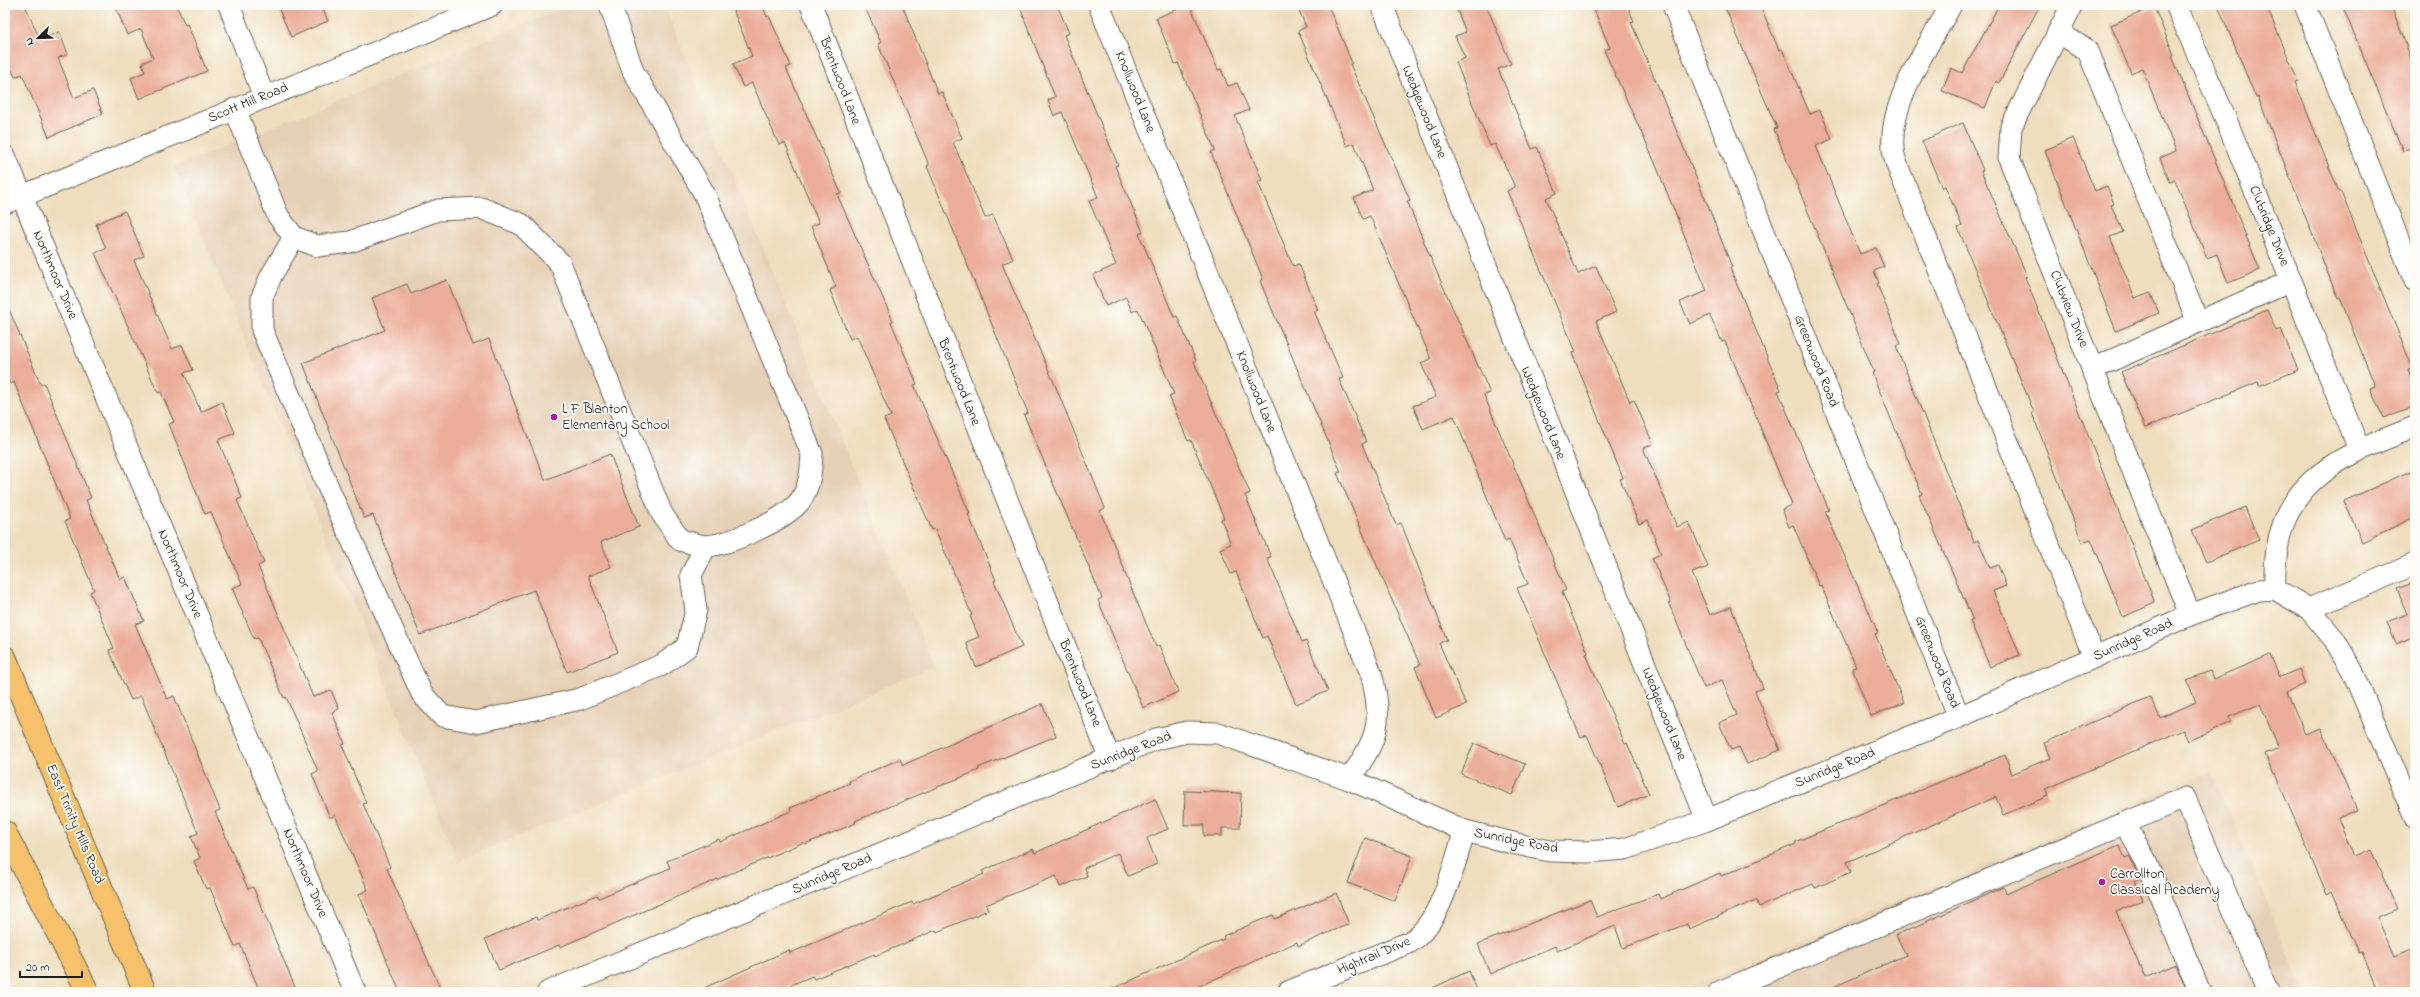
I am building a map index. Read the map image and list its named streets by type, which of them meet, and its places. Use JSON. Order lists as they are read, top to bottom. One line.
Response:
{"streets":{"main road":["East Trinity Mills Road"],"street":["Brentwood Lane","Knollwood Lane","Scott Mill Road","Wedgewood Lane","Clubridge Drive","Northmoor Drive","Clubview Drive","Greenwood Road","Sunridge Road","Hightrail Drive"]},"crossings":[["Brentwood Lane","Sunridge Road"],["Knollwood Lane","Sunridge Road"],["Scott Mill Road","Northmoor Drive"],["Wedgewood Lane","Sunridge Road"],["Clubview Drive","Sunridge Road"],["Greenwood Road","Sunridge Road"],["Sunridge Road","Hightrail Drive"]],"places":["L F Blanton Elementary School","Carrollton Classical Academy"],"scale_bar":"20 m","north":"bottom left"}
